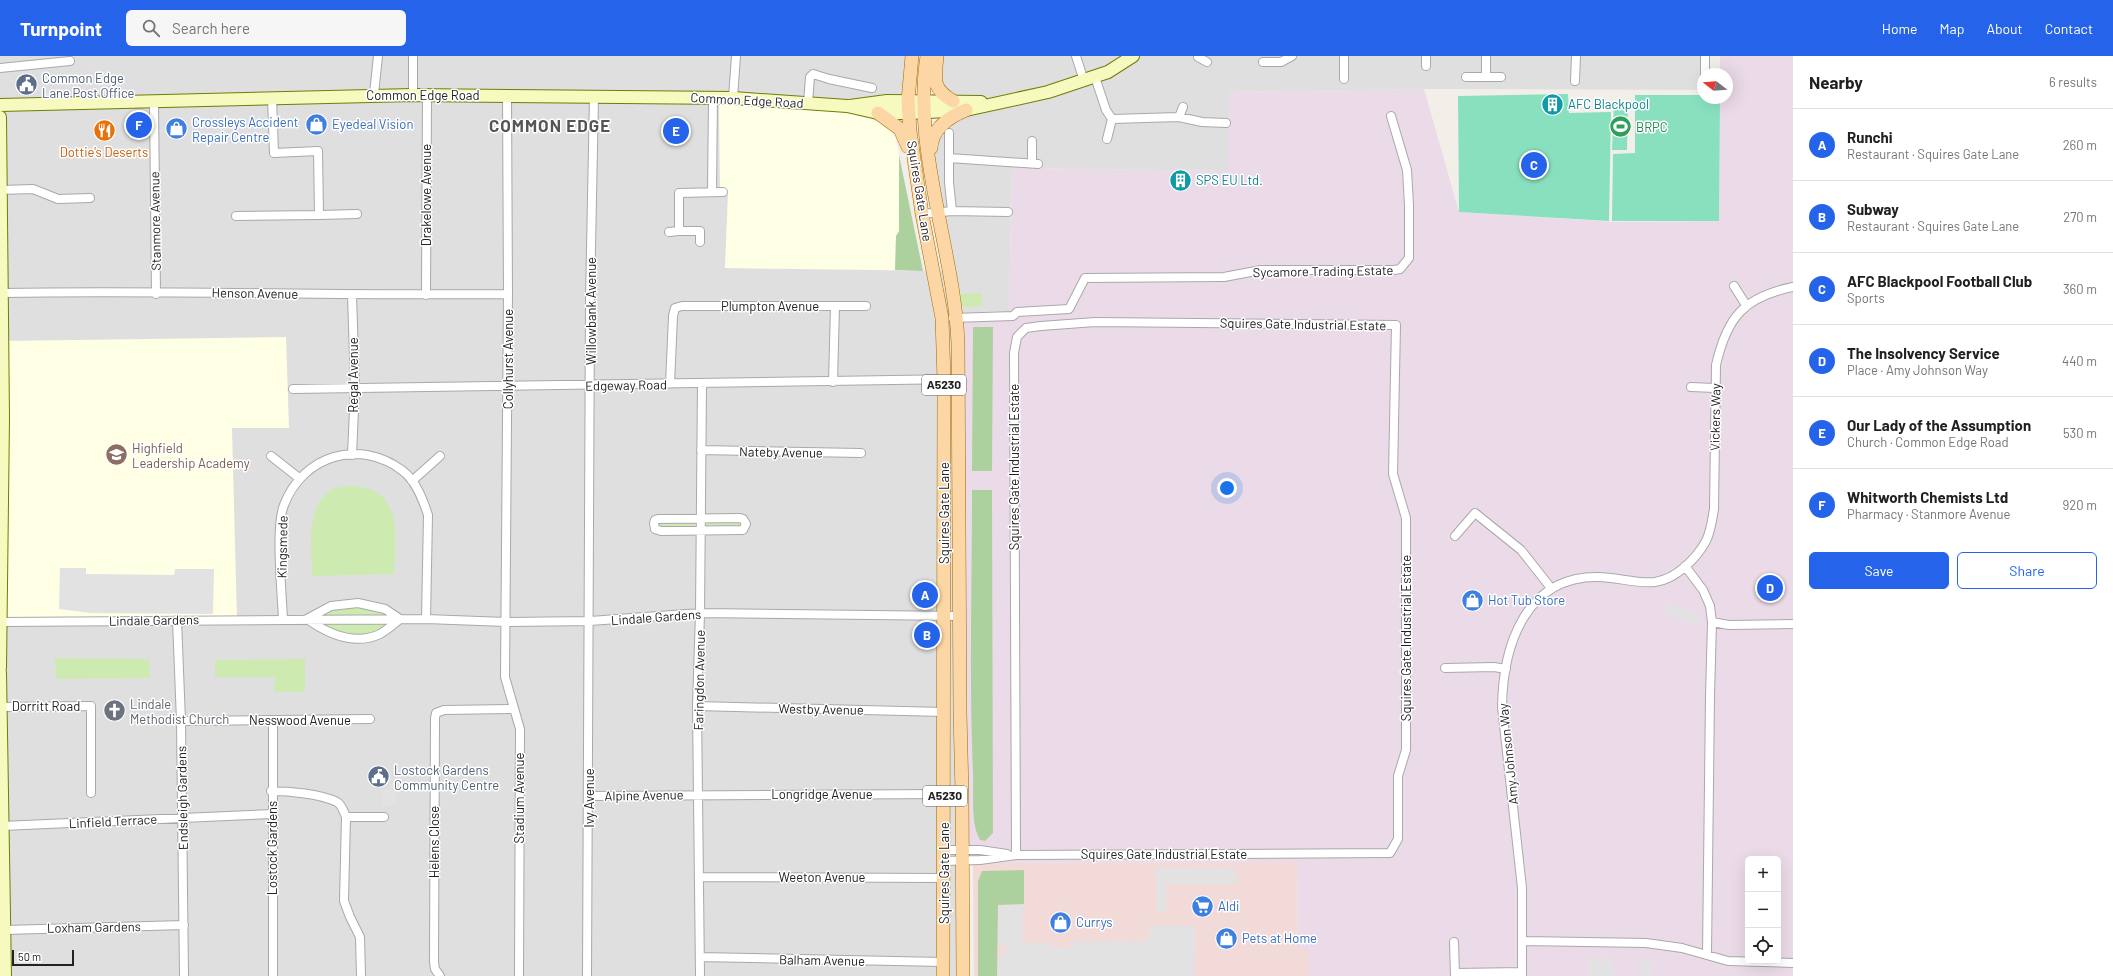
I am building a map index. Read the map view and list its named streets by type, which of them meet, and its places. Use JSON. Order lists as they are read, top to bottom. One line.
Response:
{"streets":{"main road":["Common Edge Road","Squires Gate Lane","A5230"],"street":["Drakelowe Avenue","Stanmore Avenue","Sycamore Trading Estate","Henson Avenue","Plumpton Avenue","Willowbank Avenue","Squires Gate Industrial Estate","Collyhurst Avenue","Regal Avenue","Edgeway Road","Vickers Way","Nateby Avenue","Kingsmede","Lindale Gardens","Faringdon Avenue","Dorritt Road","Westby Avenue","Nesswood Avenue","Amy Johnson Way","Longridge Avenue","Alpine Avenue","Endsleigh Gardens","Stadium Avenue","Ivy Avenue","Linfield Terrace","Helens Close","Lostock Gardens","Weeton Avenue","Loxham Gardens","Balham Avenue"]},"crossings":[["Common Edge Road","Squires Gate Lane"],["Common Edge Road","Drakelowe Avenue"],["Common Edge Road","Stanmore Avenue"],["Common Edge Road","Willowbank Avenue"],["Common Edge Road","Collyhurst Avenue"],["Common Edge Road","A5230"],["Squires Gate Lane","Sycamore Trading Estate"],["Squires Gate Lane","Edgeway Road"],["Squires Gate Lane","A5230"],["Squires Gate Lane","Lindale Gardens"],["Squires Gate Lane","Westby Avenue"],["Squires Gate Lane","Longridge Avenue"],["Squires Gate Lane","Weeton Avenue"],["Squires Gate Lane","Balham Avenue"],["Drakelowe Avenue","Henson Avenue"],["Stanmore Avenue","Henson Avenue"],["Henson Avenue","Collyhurst Avenue"],["Henson Avenue","Regal Avenue"],["Plumpton Avenue","Edgeway Road"],["Willowbank Avenue","Edgeway Road"],["Willowbank Avenue","Lindale Gardens"],["Willowbank Avenue","Ivy Avenue"],["Collyhurst Avenue","Edgeway Road"],["Collyhurst Avenue","Lindale Gardens"],["Collyhurst Avenue","Stadium Avenue"],["Regal Avenue","Edgeway Road"],["Regal Avenue","Kingsmede"],["Edgeway Road","Faringdon Avenue"],["Vickers Way","Amy Johnson Way"],["Nateby Avenue","Faringdon Avenue"],["Kingsmede","Lindale Gardens"],["Lindale Gardens","Faringdon Avenue"],["Lindale Gardens","Endsleigh Gardens"],["Lindale Gardens","Stadium Avenue"],["Lindale Gardens","Ivy Avenue"],["Faringdon Avenue","Westby Avenue"],["Faringdon Avenue","Longridge Avenue"],["Faringdon Avenue","Alpine Avenue"],["Faringdon Avenue","Weeton Avenue"],["Faringdon Avenue","Balham Avenue"],["Nesswood Avenue","Endsleigh Gardens"],["Nesswood Avenue","Lostock Gardens"],["Longridge Avenue","Alpine Avenue"],["Alpine Avenue","Ivy Avenue"],["Endsleigh Gardens","Linfield Terrace"],["Endsleigh Gardens","Loxham Gardens"],["Stadium Avenue","Helens Close"],["Linfield Terrace","Lostock Gardens"]],"districts":["COMMON EDGE"],"places":{"public building":["Common Edge Lane Post Office","Lostock Gardens Community Centre"],"building":["AFC Blackpool","SPS EU Ltd."],"shop":["Eyedeal Vision","Crossleys Accident Repair Centre","Hot Tub Store","Currys","Pets at Home"],"sports":["BRPC"],"restaurant":["Dottie's Deserts"],"school or university":["Highfield Leadership Academy"],"church":["Lindale Methodist Church"],"supermarket":["Aldi"]},"scale_bar":"50 m","north":"left","page":{"header":"Turnpoint","search":"Search here","nav":["Home","Map","About","Contact"],"heading":["Nearby","6 results"],"list":[{"mark":"A","name":"Runchi","note":"Restaurant · Squires Gate Lane","value":"260 m"},{"mark":"B","name":"Subway","note":"Restaurant · Squires Gate Lane","value":"270 m"},{"mark":"C","name":"AFC Blackpool Football Club","note":"Sports","value":"360 m"},{"mark":"D","name":"The Insolvency Service","note":"Place · Amy Johnson Way","value":"440 m"},{"mark":"E","name":"Our Lady of the Assumption","note":"Church · Common Edge Road","value":"530 m"},{"mark":"F","name":"Whitworth Chemists Ltd","note":"Pharmacy · Stanmore Avenue","value":"920 m"}],"pins":["F","E","C","D","A","B"],"buttons":["Save","Share"],"map_buttons":["+","−"],"scale":"50 m"}}
